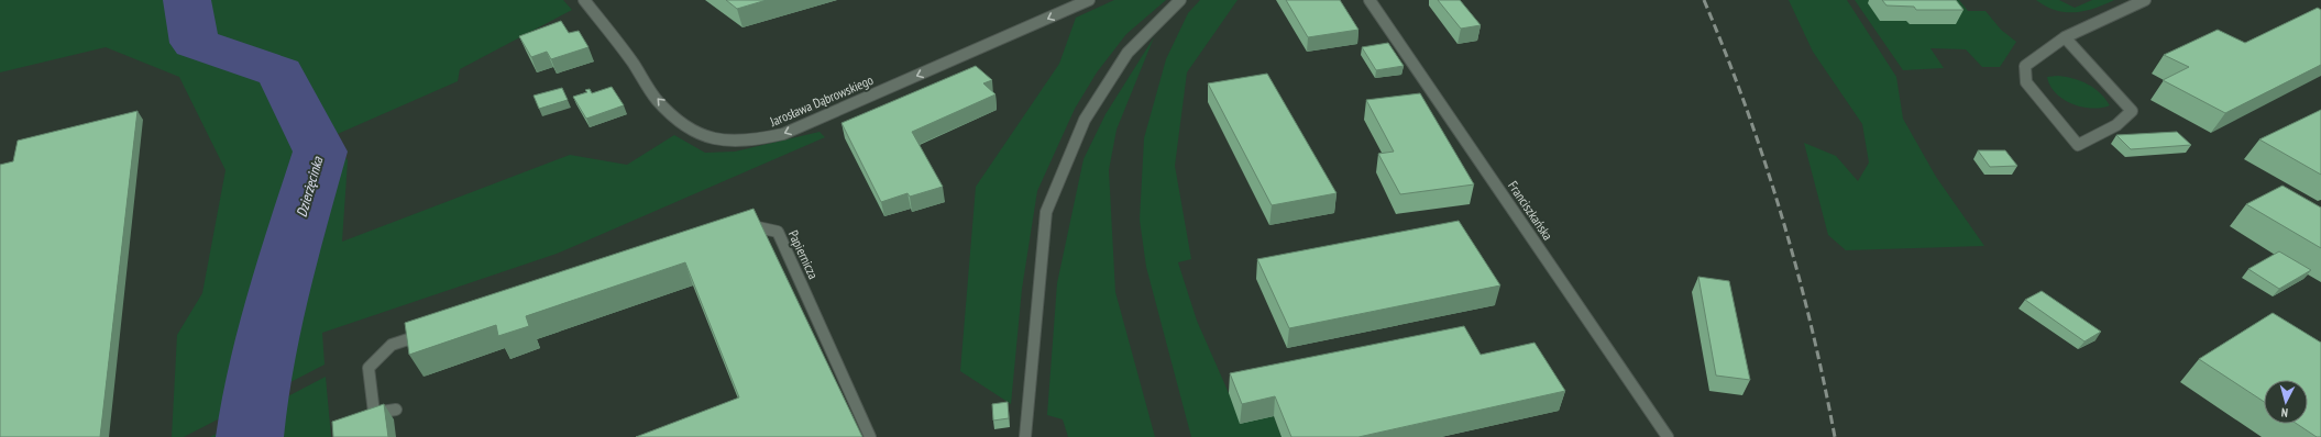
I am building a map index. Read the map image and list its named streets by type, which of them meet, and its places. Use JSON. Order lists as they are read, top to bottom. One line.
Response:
{"streets":{"street":["Jarosława Dąbrowskiego","Franciszkańska","Papiernicza"]},"one_way":["Jarosława Dąbrowskiego"],"water":["Dzierżęcinka"],"north":"bottom"}
